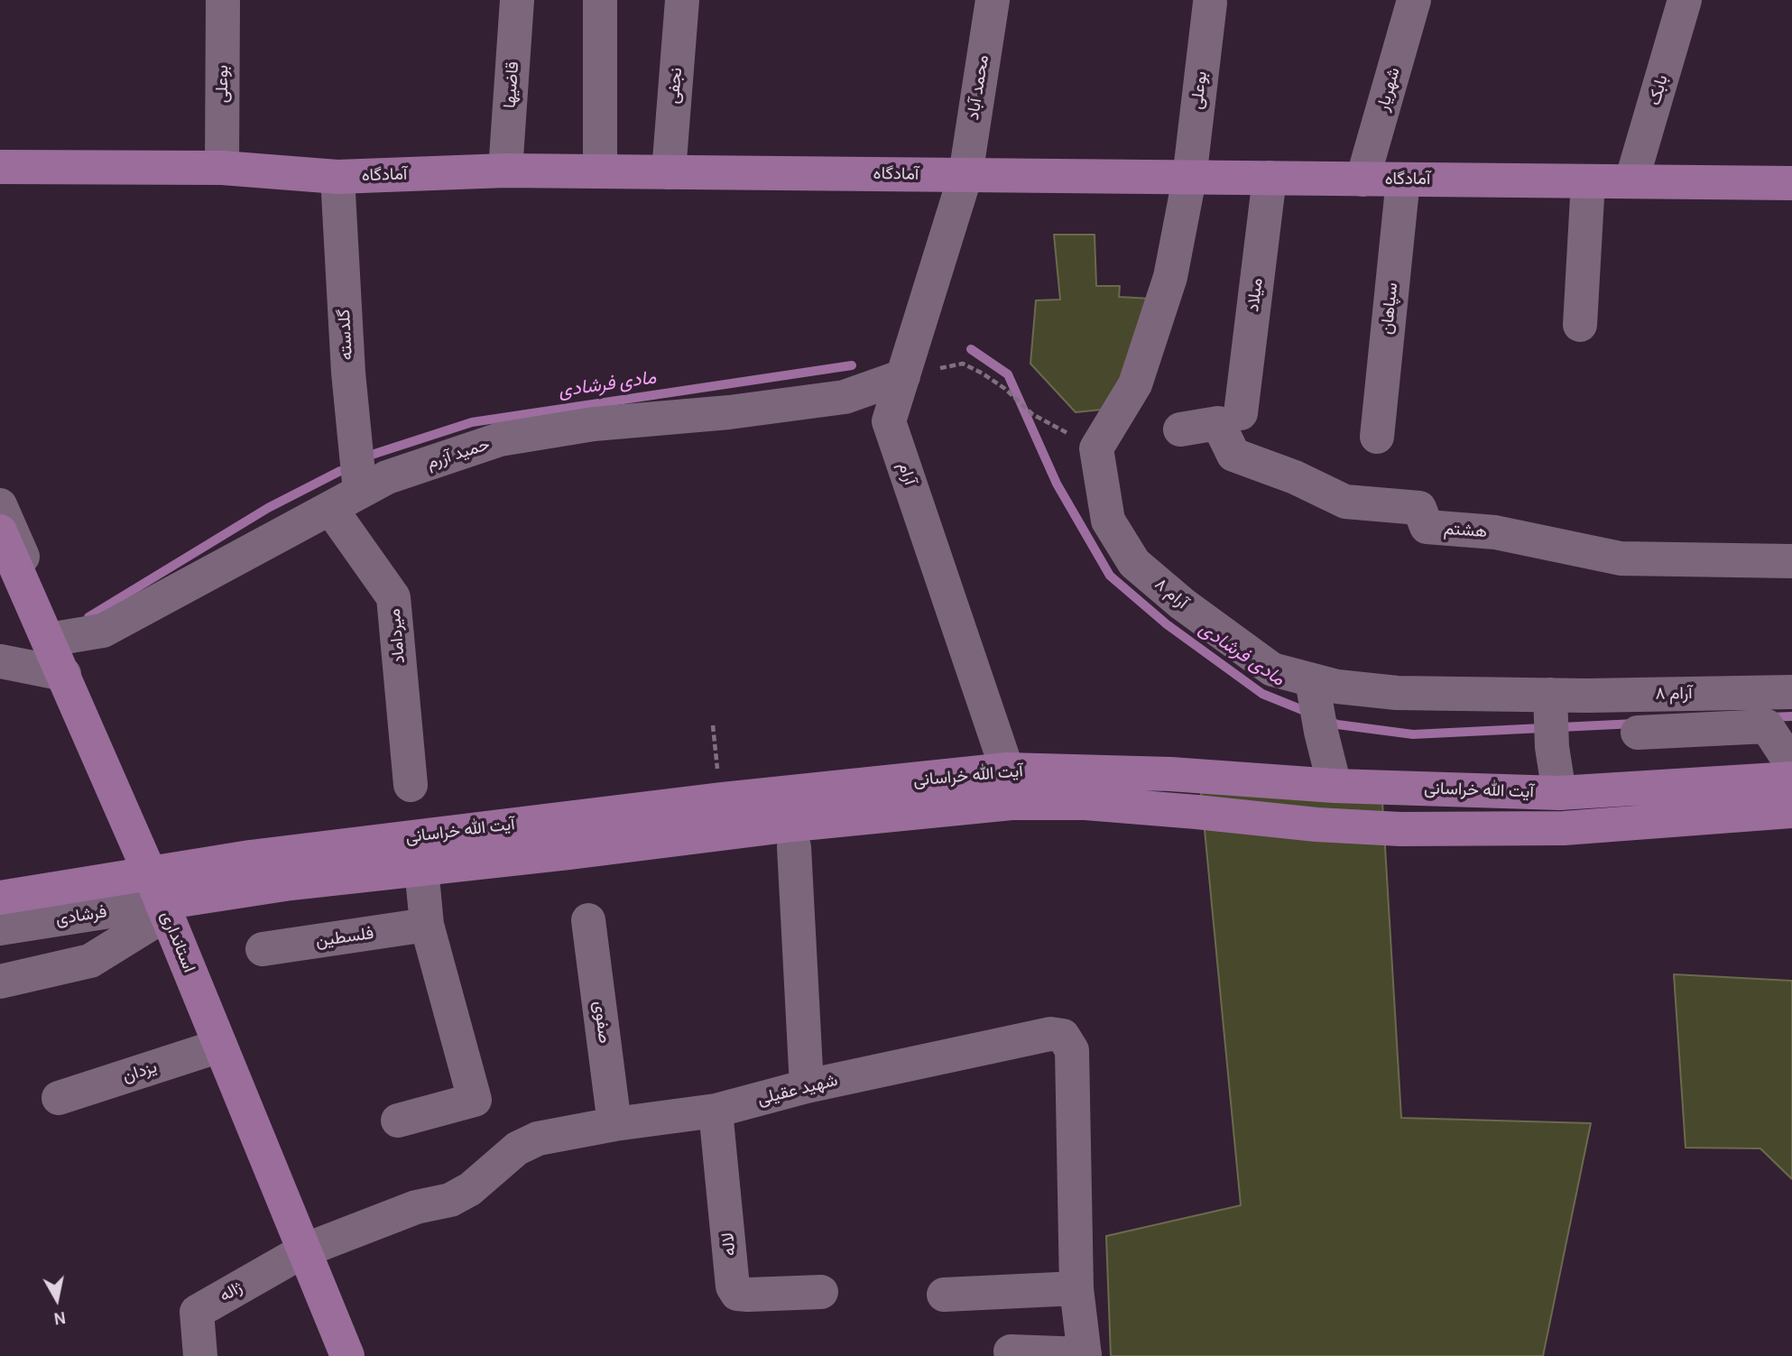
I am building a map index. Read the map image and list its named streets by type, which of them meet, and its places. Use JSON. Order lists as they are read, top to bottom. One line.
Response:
{"streets":{"main road":["آمادگاه","آیت الله خراسانی","فرشادی","استانداری"],"street":["بوعلی","قاضیها","نجفی","محمد آباد","شهریار","بابک","میلاد","سپاهان","گلدسته","حمید آزرم","آرام","هشتم","۸ آرام","میرداماد","فلسطین","صفوی","یزدان","شهید عقیلی","لاله","ژاله"]},"crossings":[["بوعلی","آمادگاه"],["قاضیها","آمادگاه"],["نجفی","آمادگاه"],["محمد آباد","آمادگاه"],["محمد آباد","آرام"],["شهریار","آمادگاه"],["بابک","آمادگاه"],["آمادگاه","میلاد"],["آمادگاه","سپاهان"],["آمادگاه","گلدسته"],["آمادگاه","آرام"],["گلدسته","حمید آزرم"],["حمید آزرم","آرام"],["حمید آزرم","میرداماد"],["حمید آزرم","استانداری"],["آرام","آیت الله خراسانی"],["آیت الله خراسانی","فرشادی"],["آیت الله خراسانی","استانداری"],["فرشادی","استانداری"],["استانداری","یزدان"],["استانداری","شهید عقیلی"],["استانداری","ژاله"],["صفوی","شهید عقیلی"],["شهید عقیلی","لاله"],["شهید عقیلی","ژاله"]],"water":["مادی فرشادی"],"north":"bottom"}
